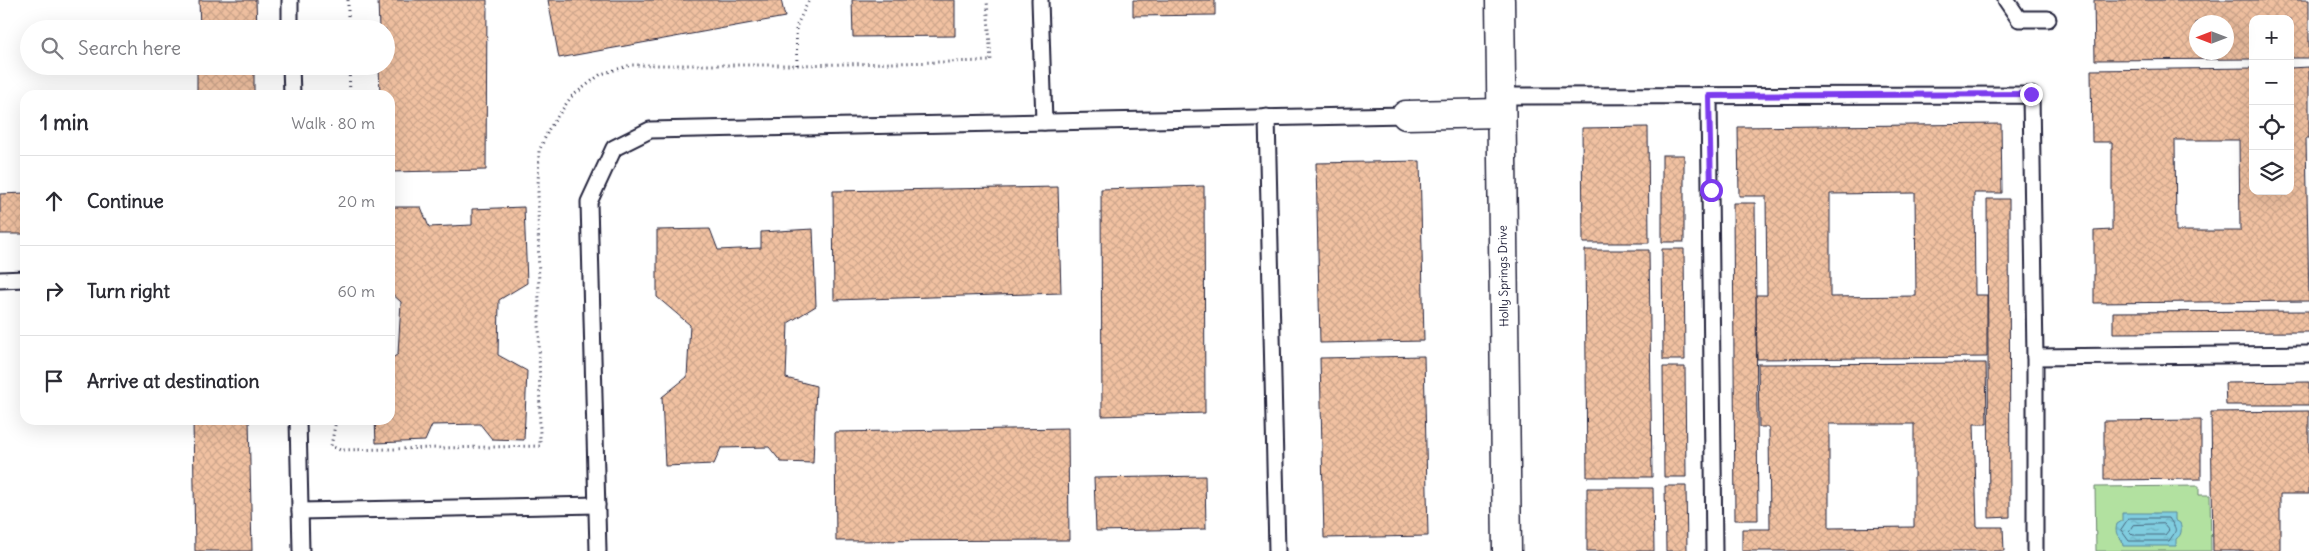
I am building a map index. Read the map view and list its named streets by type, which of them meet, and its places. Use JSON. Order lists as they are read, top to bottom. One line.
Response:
{"streets":{"street":["Holly Springs Drive"]},"north":"left","page":{"map_buttons":["+","−"],"search":"Search here","heading":["1 min","Walk · 80 m"],"list":[["Continue","20 m"],["Turn right","60 m"],"Arrive at destination"]}}
